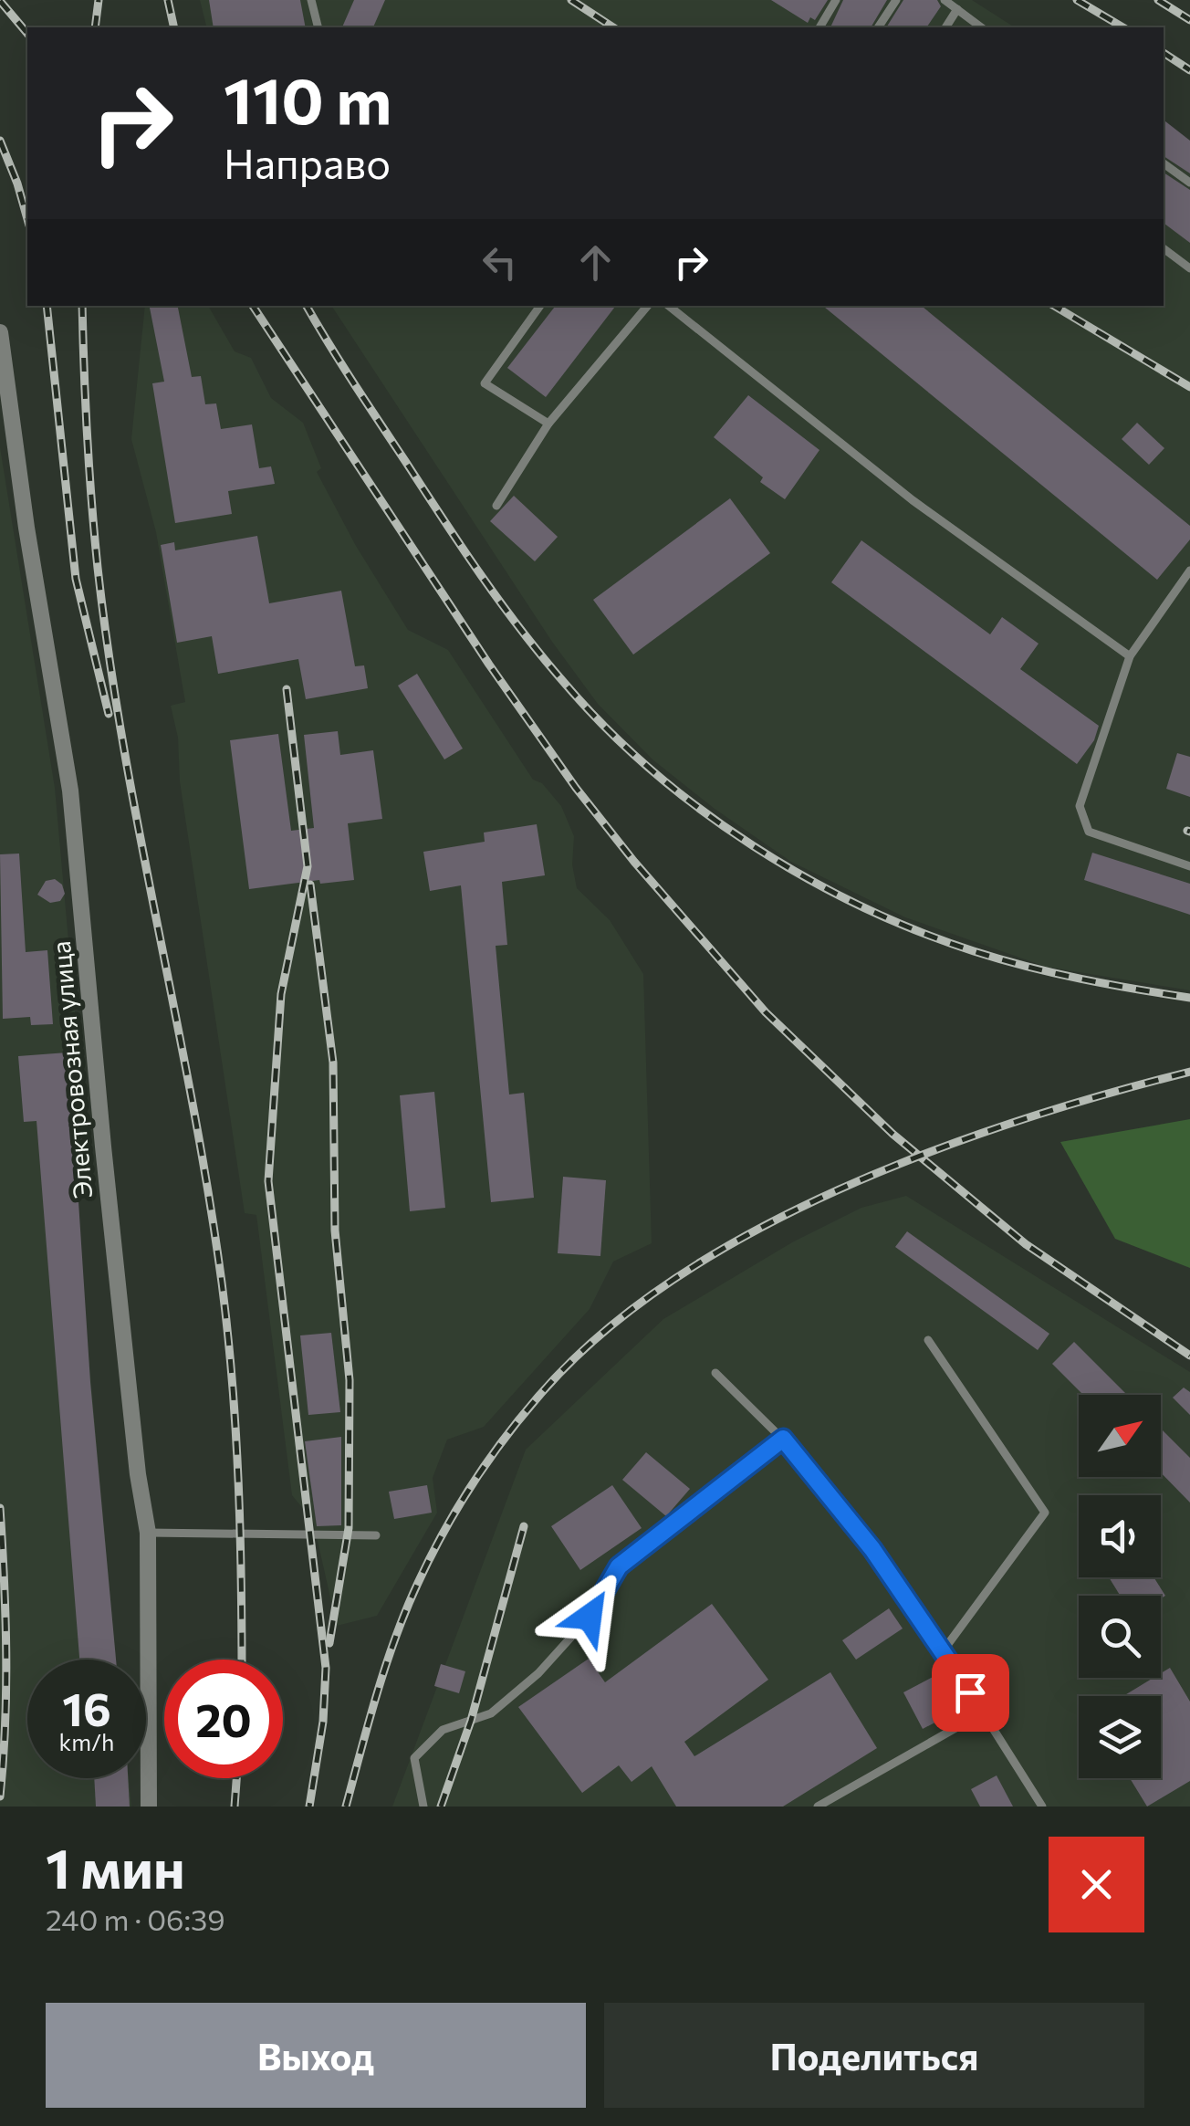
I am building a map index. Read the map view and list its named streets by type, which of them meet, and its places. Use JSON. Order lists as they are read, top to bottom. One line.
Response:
{"streets":{"street":["Электровозная улица"]},"north":"top right","page":{"turn":["110 m","Направо"],"speed":"16 km/h","limit":"20","heading":["1 мин","240 m · 06:39"],"buttons":["Выход","Поделиться"]}}
